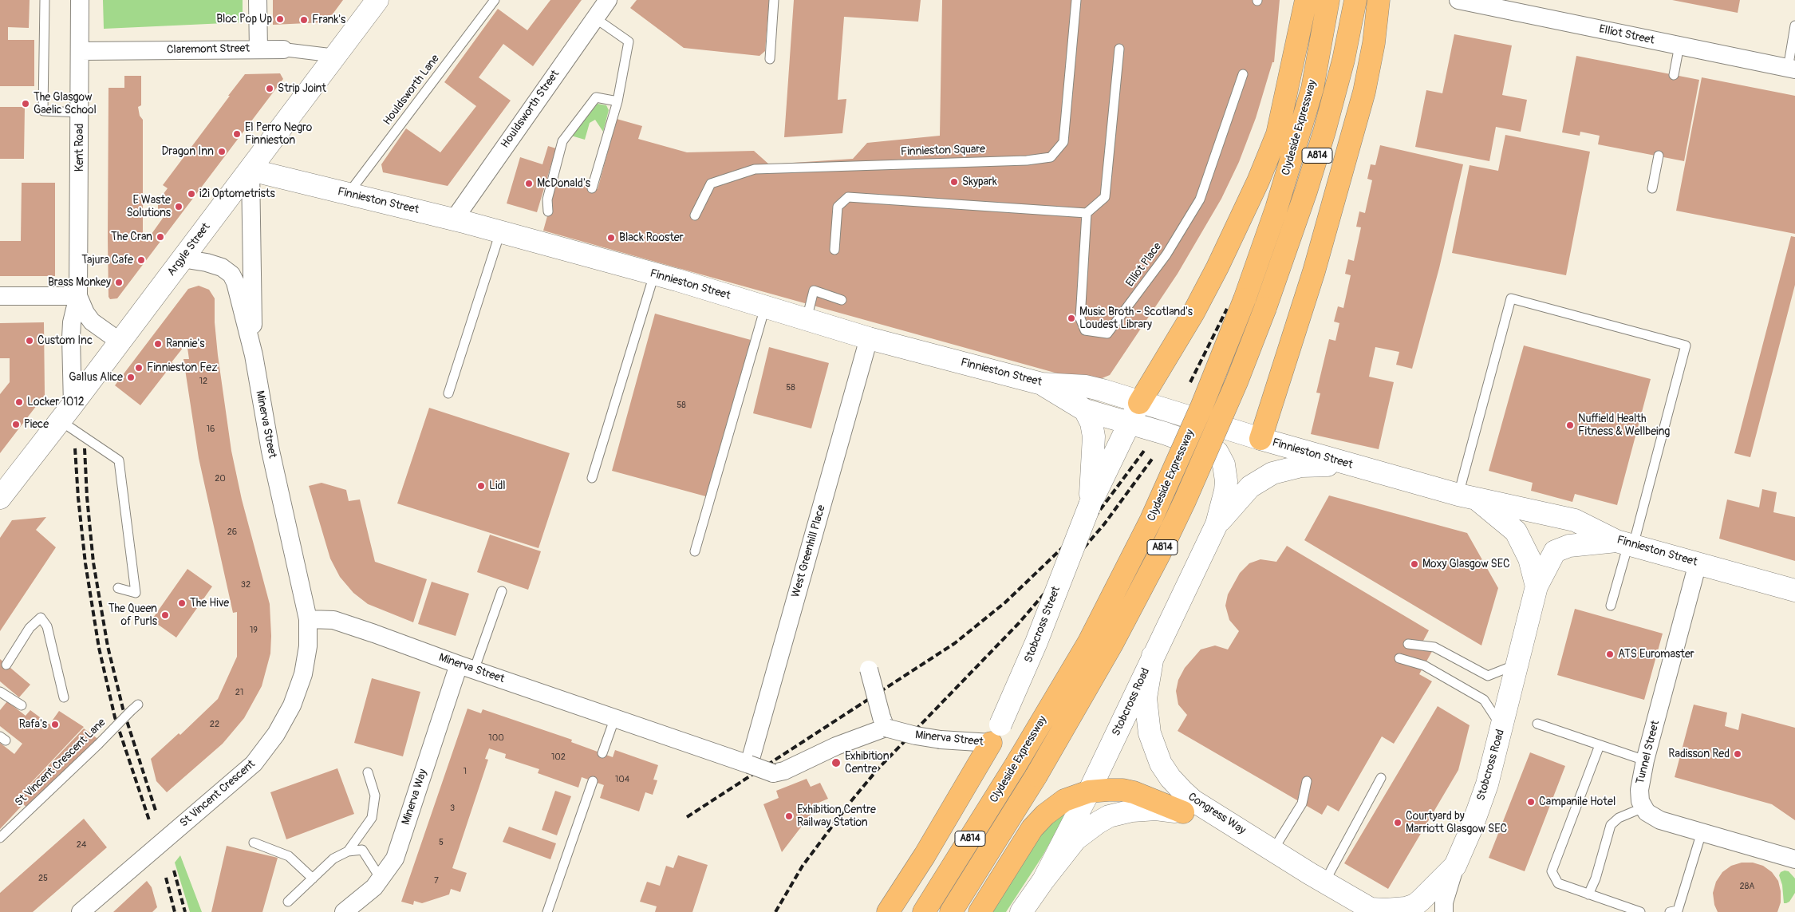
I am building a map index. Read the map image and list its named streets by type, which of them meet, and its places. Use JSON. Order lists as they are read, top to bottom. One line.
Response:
{"streets":{"main road":["Clydeside Expressway","A814"],"street":["Elliot Street","Claremont Street","Houldsworth Street","Kent Road","Finnieston Street","Argyle Street","Minerva Street","West Greenhill Place","Stobcross Street","Stobcross Road","Tunnel Street","St Vincent Crescent","Minerva Way","Congress Way"],"lane":["Houldsworth Lane","Finnieston Square","Elliot Place","St Vincent Crescent Lane"]},"crossings":[["Claremont Street","Kent Road"],["Claremont Street","Argyle Street"],["Houldsworth Lane","Finnieston Street"],["Houldsworth Street","Finnieston Street"],["Kent Road","Argyle Street"],["Finnieston Street","Argyle Street"],["Finnieston Street","Minerva Street"],["Finnieston Street","West Greenhill Place"],["Finnieston Street","Stobcross Street"],["Finnieston Street","Stobcross Road"],["Finnieston Street","Tunnel Street"],["Argyle Street","Minerva Street"],["Minerva Street","West Greenhill Place"],["Minerva Street","Stobcross Street"],["Minerva Street","St Vincent Crescent"],["Minerva Street","Minerva Way"],["Stobcross Road","Congress Way"]],"places":["Bloc Pop Up","Frank's","Strip Joint","The Glasgow Gaelic School","El Perro Negro Finnieston","Dragon Inn","Skypark","McDonald's","i2i Optometrists","E Waste Solutions","The Cran","Black Rooster","Tajura Cafe","Brass Monkey","Music Broth - Scotland's Loudest Library","Custom Inc","Rannie's","Finnieston Fez","Gallus Alice","Locker 1012","Piece","Nuffield Health Fitness & Wellbeing","Lidl","Moxy Glasgow SEC","The Hive","The Queen of Purls","ATS Euromaster","Rafa's","Radisson Red","Exhibition Centre","Campanile Hotel","Exhibition Centre Railway Station","Courtyard by Marriott Glasgow SEC"],"house_numbers":["12","58","58","16","20","26","32","19","21","22","100","102","1","104","3","5","24","25","7","28A"]}
